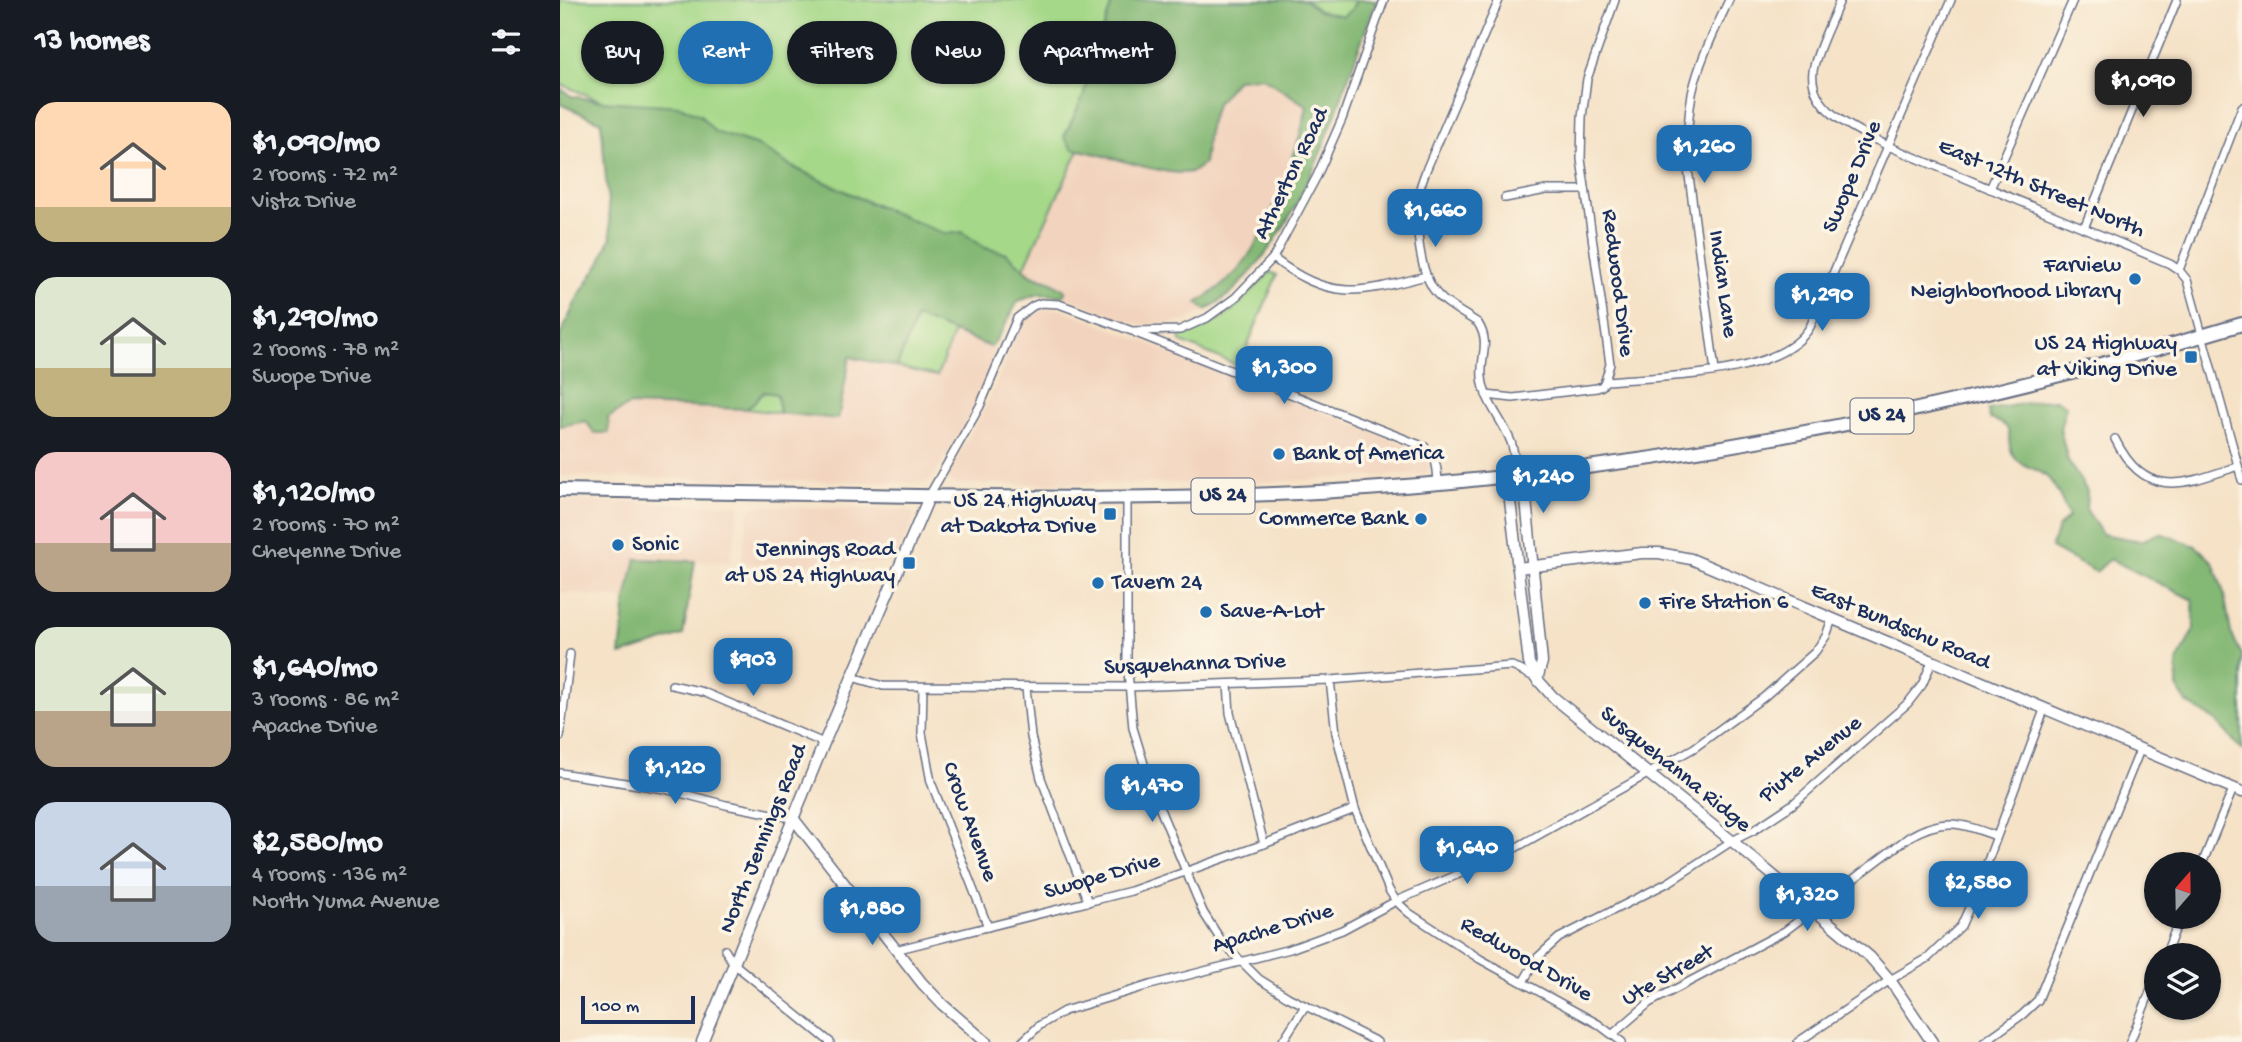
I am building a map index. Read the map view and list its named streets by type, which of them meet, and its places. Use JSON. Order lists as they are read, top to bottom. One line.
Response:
{"streets":{"highway":["US 24"],"street":["Atherton Road","Swope Drive","East 12th Street North","Redwood Drive","Indian Lane","East Bundschu Road","Susquehanna Drive","Piute Avenue","Susquehanna Ridge","Crow Avenue","North Jennings Road","Apache Drive","Ute Street"]},"crossings":[["Atherton Road","US 24"],["Atherton Road","North Jennings Road"],["Swope Drive","East 12th Street North"],["Swope Drive","Redwood Drive"],["Swope Drive","Indian Lane"],["Swope Drive","Crow Avenue"],["Redwood Drive","Susquehanna Drive"],["Redwood Drive","Piute Avenue"],["Redwood Drive","Apache Drive"],["Redwood Drive","Ute Street"],["US 24","Susquehanna Ridge"],["US 24","North Jennings Road"],["East Bundschu Road","Piute Avenue"],["East Bundschu Road","Susquehanna Ridge"],["East Bundschu Road","Apache Drive"],["Susquehanna Drive","Susquehanna Ridge"],["Susquehanna Drive","Crow Avenue"],["Susquehanna Drive","North Jennings Road"],["Piute Avenue","Susquehanna Ridge"],["Susquehanna Ridge","Apache Drive"],["Susquehanna Ridge","Ute Street"]],"places":{"other":["Farview Neighborhood Library","Bank of America","Commerce Bank","Sonic","Tavern 24","Fire Station 6","Save-A-Lot"],"transit":["US 24 Highway at Viking Drive","US 24 Highway at Dakota Drive","Jennings Road at US 24 Highway"]},"scale_bar":"100 m","north":"top","page":{"heading":"13 homes","chip":["Buy","Rent","Filters","New","Apartment"],"price":["$1,090","$1,260","$1,660","$1,290","$1,300","$1,240","$903","$1,120","$1,470","$1,640","$2,580","$1,320","$1,880"],"list":[{"name":"$1,090/mo","note":"2 rooms · 72 m² · Vista Drive"},{"name":"$1,290/mo","note":"2 rooms · 78 m² · Swope Drive"},{"name":"$1,120/mo","note":"2 rooms · 70 m² · Cheyenne Drive"},{"name":"$1,640/mo","note":"3 rooms · 86 m² · Apache Drive"},{"name":"$2,580/mo","note":"4 rooms · 136 m² · North Yuma Avenue"}],"scale":"100 m"}}
